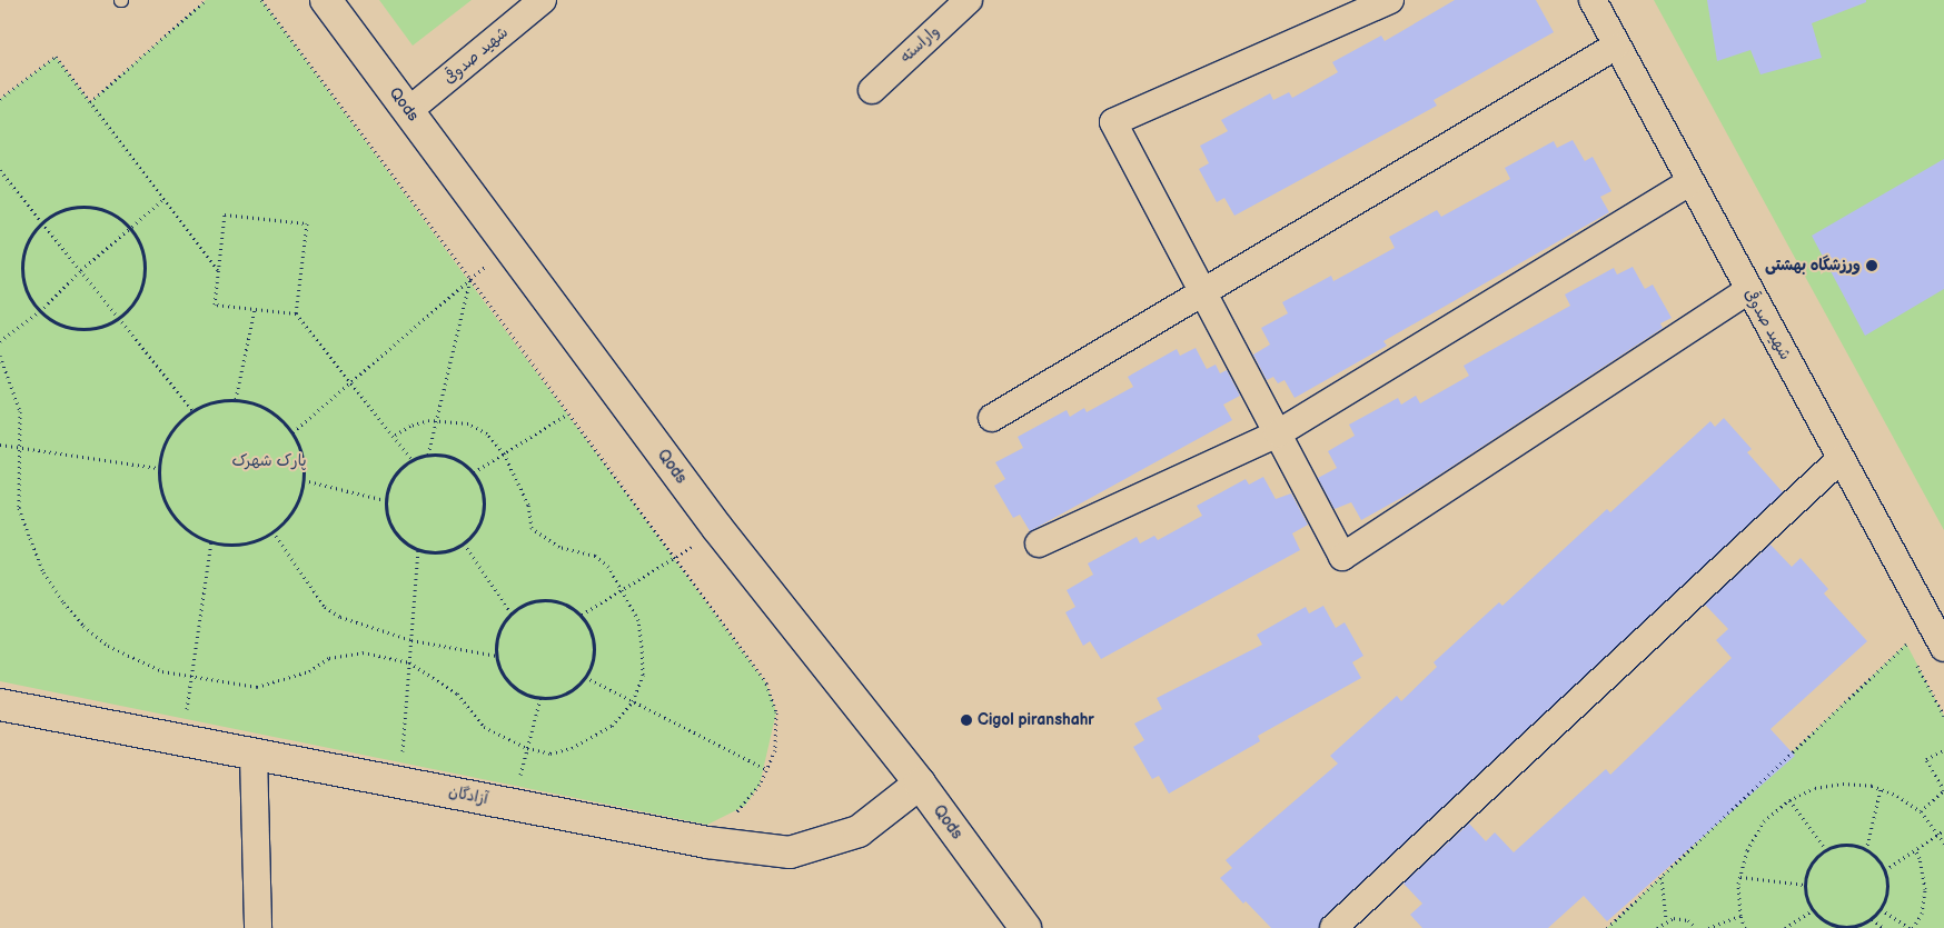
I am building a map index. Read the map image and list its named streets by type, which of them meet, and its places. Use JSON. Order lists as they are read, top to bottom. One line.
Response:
{"streets":{"main road":["Qods","آزادگان"],"street":["واراسته","شهید صدوقی"]},"crossings":[["شهید صدوقی","Qods"],["Qods","آزادگان"]],"parks":["پارک شهرک"],"places":["ورزشگاه بهشتی","Cigol piranshahr"]}
